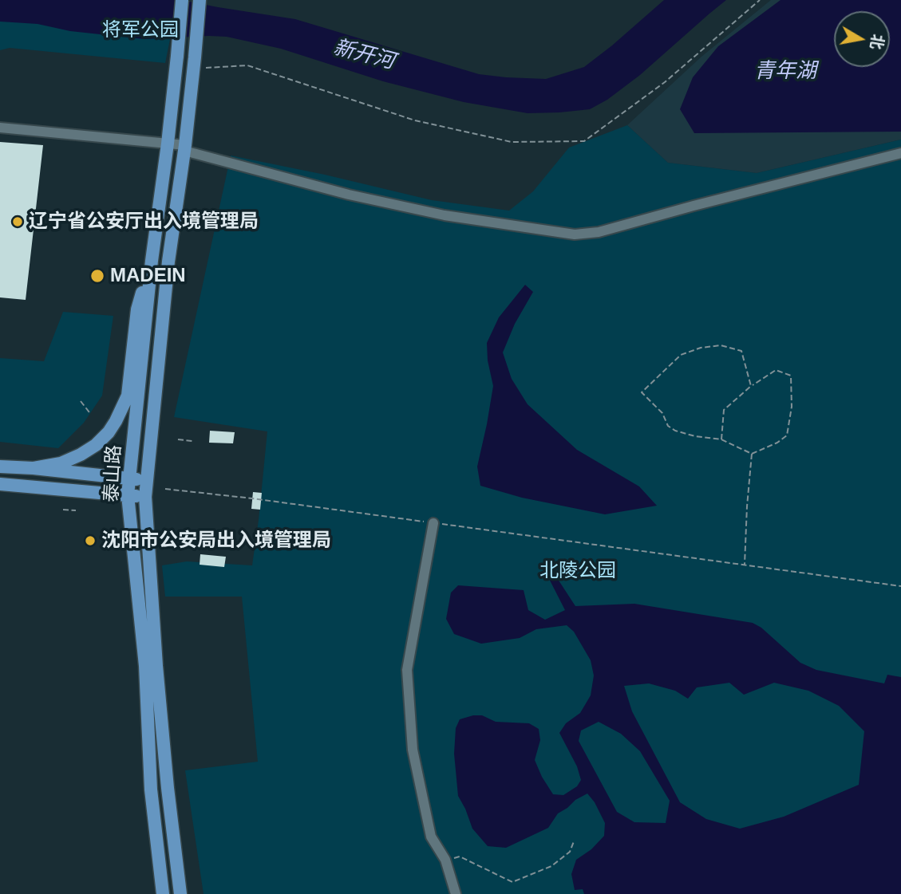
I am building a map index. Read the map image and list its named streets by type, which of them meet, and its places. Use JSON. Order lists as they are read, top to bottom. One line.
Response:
{"streets":{"main road":["泰山路"]},"water":["新开河","青年湖"],"parks":["将军公园","北陵公园"],"places":["辽宁省公安厅出入境管理局","MADEIN","沈阳市公安局出入境管理局"],"north":"right"}
